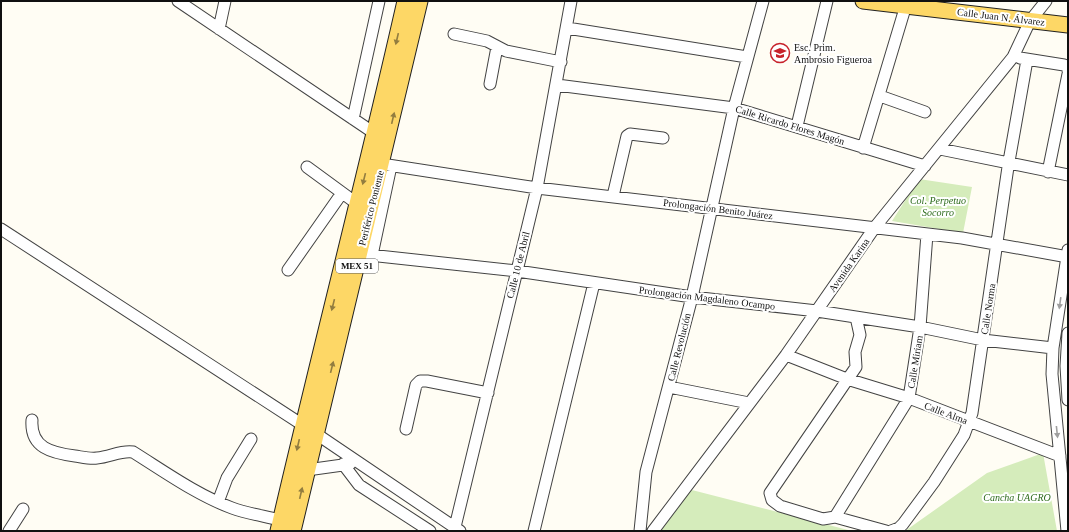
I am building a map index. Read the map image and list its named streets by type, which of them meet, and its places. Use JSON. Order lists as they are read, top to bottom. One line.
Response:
{"streets":{"main road":["Calle Juan N. Álvarez","Periférico Poniente","MEX 51"],"street":["Calle Ricardo Flores Magón","Prolongación Benito Juárez","Calle 10 de Abril","Avenida Karina","Prolongación Magdaleno Ocampo","Calle Norma","Calle Revolución","Calle Miriam","Calle Alma"]},"crossings":[["Calle Juan N. Álvarez","Avenida Karina"],["Calle Ricardo Flores Magón","Calle 10 de Abril"],["Calle Ricardo Flores Magón","Avenida Karina"],["Calle Ricardo Flores Magón","Calle Revolución"],["Periférico Poniente","Prolongación Benito Juárez"],["Periférico Poniente","Prolongación Magdaleno Ocampo"],["Prolongación Benito Juárez","Calle 10 de Abril"],["Prolongación Benito Juárez","Avenida Karina"],["Prolongación Benito Juárez","Calle Norma"],["Prolongación Benito Juárez","Calle Revolución"],["Prolongación Benito Juárez","Calle Miriam"],["Calle 10 de Abril","Prolongación Magdaleno Ocampo"],["Avenida Karina","Prolongación Magdaleno Ocampo"],["Avenida Karina","Calle Alma"],["Prolongación Magdaleno Ocampo","Calle Norma"],["Prolongación Magdaleno Ocampo","Calle Revolución"],["Prolongación Magdaleno Ocampo","Calle Miriam"],["Calle Norma","Calle Alma"],["Calle Miriam","Calle Alma"]],"parks":["Col. Perpetuo Socorro","Cancha UAGRO"],"places":{"school or university":["Esc. Prim. Ambrosio Figueroa"]}}
